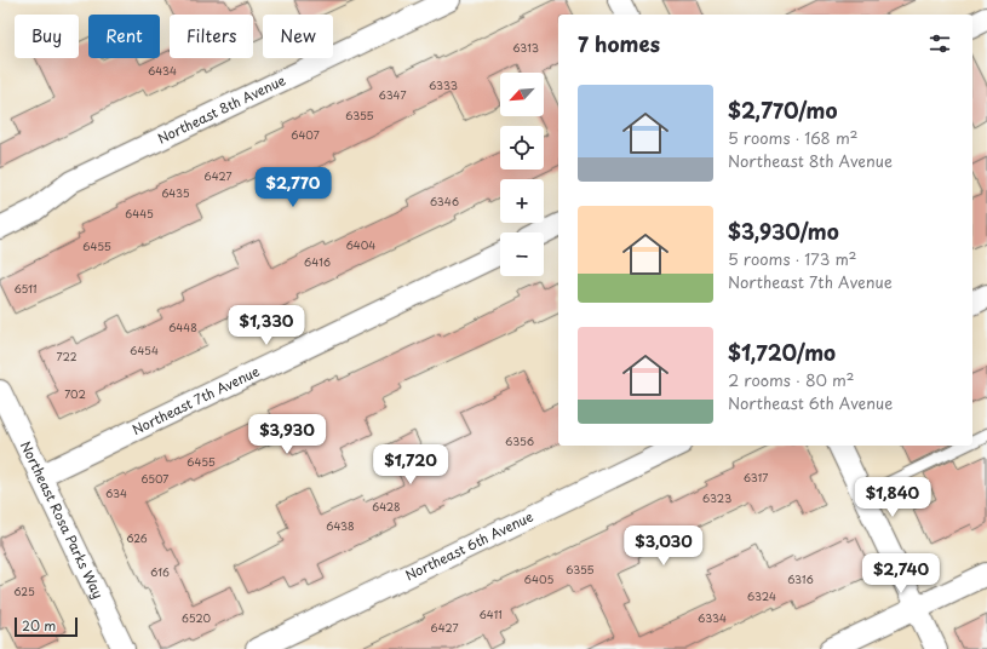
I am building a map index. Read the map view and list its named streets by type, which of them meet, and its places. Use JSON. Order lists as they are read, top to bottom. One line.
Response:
{"streets":{"street":["Northeast 8th Avenue","Northeast 7th Avenue","Northeast Rosa Parks Way","Northeast 6th Avenue"]},"crossings":[["Northeast 7th Avenue","Northeast Rosa Parks Way"]],"house_numbers":["6313","6434","6333","6347","6355","6407","6427","6435","6346","6445","6404","6455","6416","6511","6448","6454","722","702","6356","6455","6317","6507","634","6323","6428","6438","626","6355","616","6405","6316","625","6324","6411","6520","6334","6427"],"scale_bar":"20 m","north":"bottom left","page":{"chip":["Buy","Rent","Filters","New"],"heading":"7 homes","map_buttons":["+","−"],"list":[{"name":"$2,770/mo","note":"5 rooms · 168 m² · Northeast 8th Avenue"},{"name":"$3,930/mo","note":"5 rooms · 173 m² · Northeast 7th Avenue"},{"name":"$1,720/mo","note":"2 rooms · 80 m² · Northeast 6th Avenue"}],"price":["$2,770","$1,330","$3,930","$1,720","$1,840","$3,030","$2,740"],"scale":"20 m"}}
